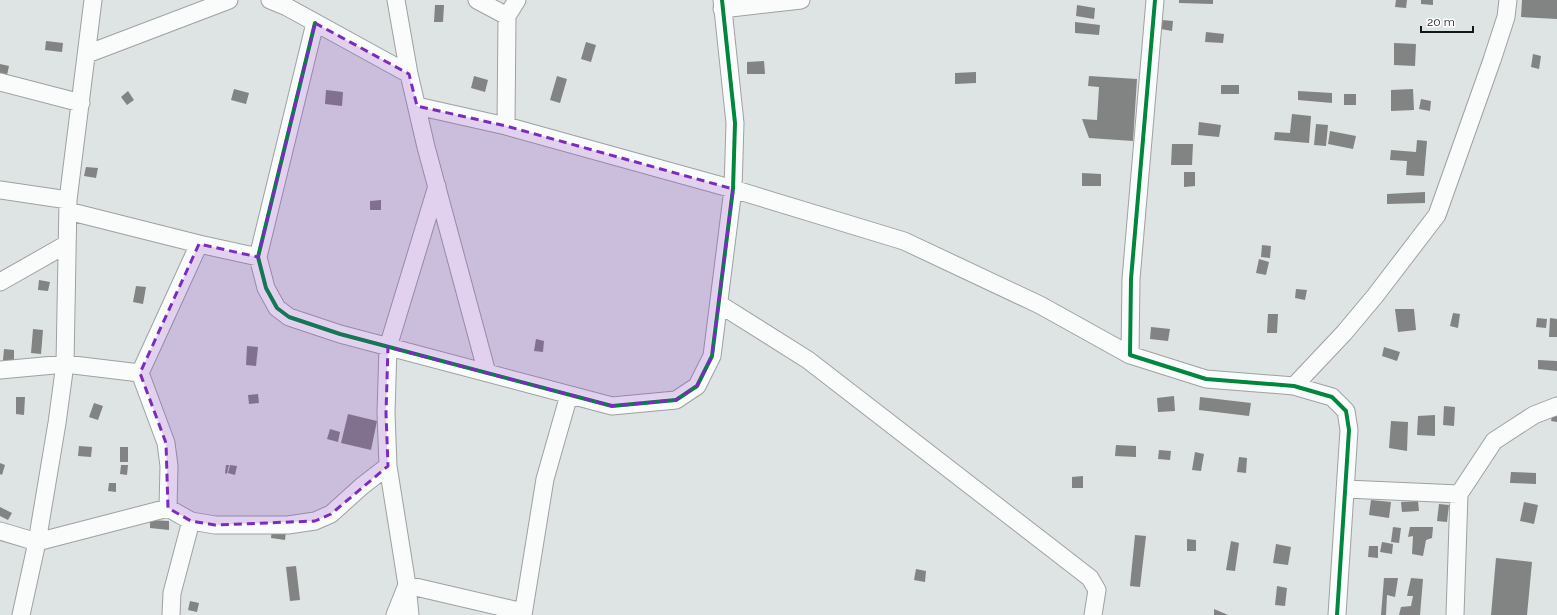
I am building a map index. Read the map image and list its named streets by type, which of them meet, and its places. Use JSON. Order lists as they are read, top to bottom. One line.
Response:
{"scale_bar":"20 m"}
